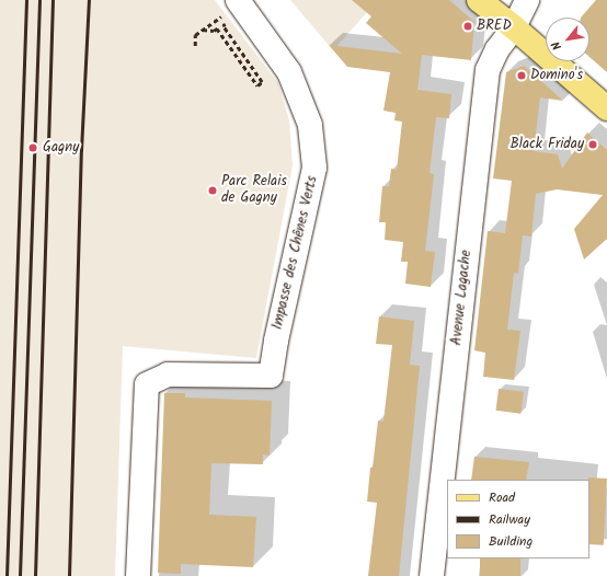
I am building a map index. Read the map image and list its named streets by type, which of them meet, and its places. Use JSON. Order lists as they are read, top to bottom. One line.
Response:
{"streets":{"street":["Impasse des Chênes Verts","Avenue Lagache"]},"places":["BRED","Domino's","Black Friday","Gagny","Parc Relais de Gagny"],"legend":["Road","Railway","Building"],"north":"bottom left"}
